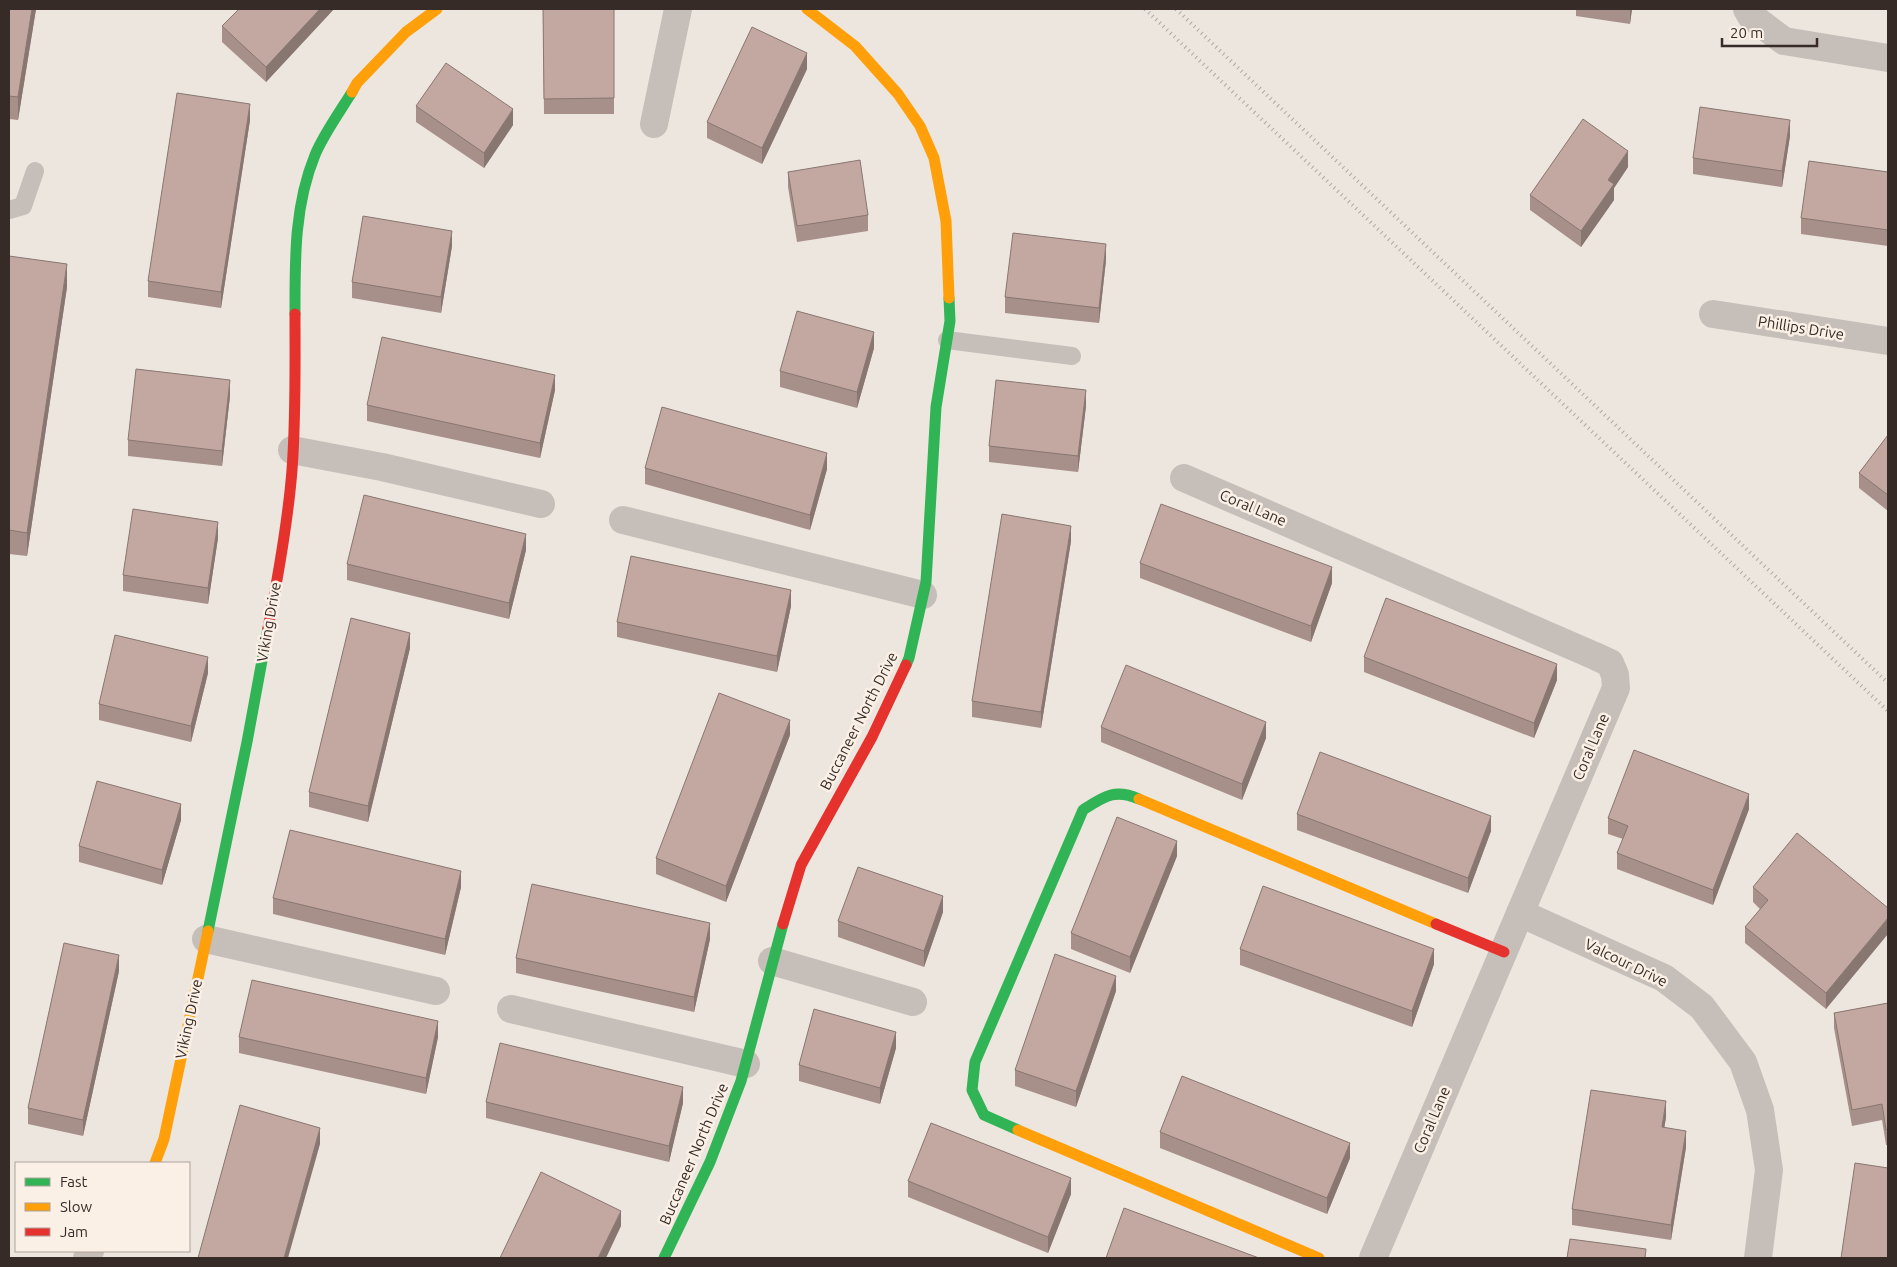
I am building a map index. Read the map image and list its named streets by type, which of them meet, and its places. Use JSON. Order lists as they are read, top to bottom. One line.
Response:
{"streets":{"street":["Phillips Drive","Coral Lane","Viking Drive","Buccaneer North Drive","Valcour Drive"]},"crossings":[["Coral Lane","Valcour Drive"]],"legend":["Fast","Slow","Jam"],"scale_bar":"20 m"}
